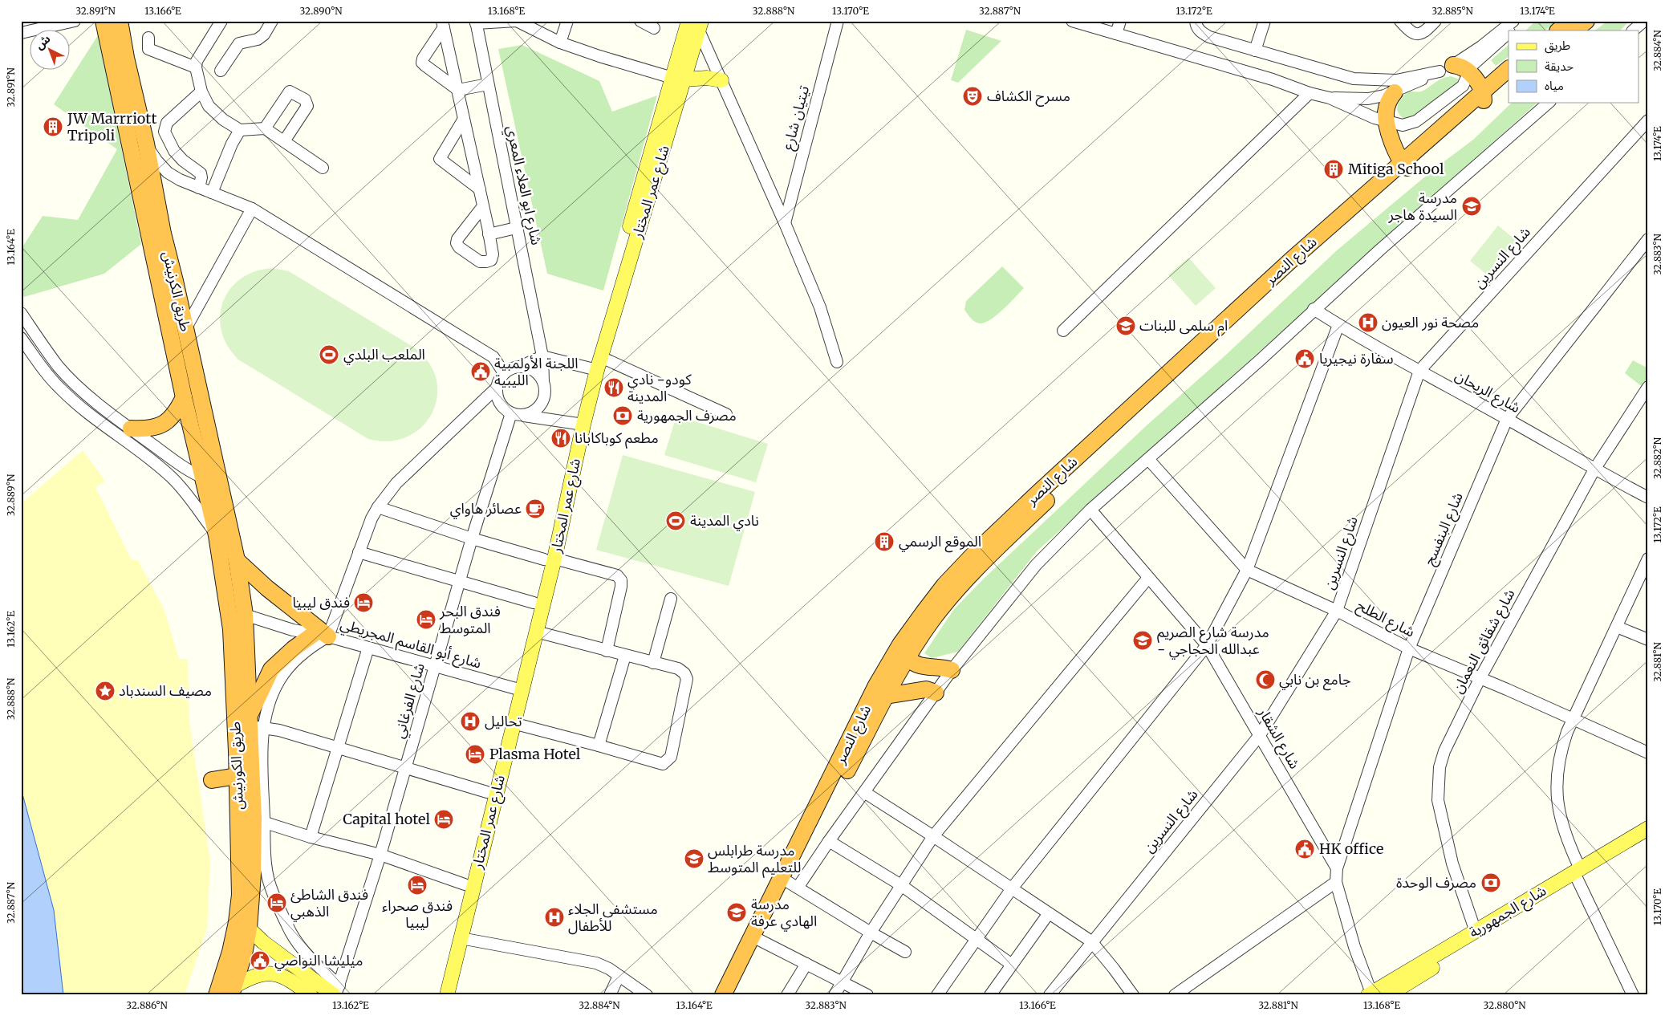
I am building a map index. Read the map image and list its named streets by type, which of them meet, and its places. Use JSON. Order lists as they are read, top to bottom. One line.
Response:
{"streets":{"highway":["شارع النصر","طريق الكرنيش","طريق الكورنيش"],"main road":["شارع عمر المختار","شارع الجمهورية"],"street":["تيتيان شارع","شارع ابو العلاء المعري","شارع النسرين","شارع الريحان","شارع البنفسج","شارع الطلح","شارع شقائق النعمان","شارع أبو القاسم المجريطي","شارع الفرغاني","شارع الشقار"]},"crossings":[["شارع ابو العلاء المعري","شارع الفرغاني"],["شارع عمر المختار","شارع أبو القاسم المجريطي"],["شارع النسرين","شارع الريحان"],["شارع النسرين","شارع الطلح"],["شارع النسرين","شارع الشقار"],["طريق الكرنيش","طريق الكورنيش"],["شارع الريحان","شارع البنفسج"],["شارع الريحان","شارع شقائق النعمان"],["شارع البنفسج","شارع الطلح"],["شارع البنفسج","شارع الشقار"],["شارع الطلح","شارع شقائق النعمان"],["شارع شقائق النعمان","شارع الجمهورية"],["شارع أبو القاسم المجريطي","شارع الفرغاني"],["شارع أبو القاسم المجريطي","طريق الكورنيش"]],"places":{"theatre":["مسرح الكشاف"],"building":["JW Marrriott Tripoli","Mitiga School","الموقع الرسمي"],"school or university":["مدرسة السيدة هاجر","ام سلمى للبنات","مدرسة شارع الصريم - عبدالله الحجاجي","مدرسة طرابلس للتعليم المتوسط","مدرسة الهادي عرفة"],"hospital":["مصحة نور العيون","تحاليل","مستشفى الجلاء للأطفال"],"sports":["الملعب البلدي","نادي المدينة"],"public building":["سفارة نيجيريا","اللجنة الأولمبية الليبية","HK office","ميليشا النواصي"],"restaurant":["كودو- نادي المدينة","مطعم كوباكابانا"],"bank":["مصرف الجمهورية","مصرف الوحدة"],"cafe":["عصائر هاواي"],"hotel":["فندق ليبيا","فندق البحر المتوسط","Plasma Hotel","Capital hotel","فندق صحراء ليبيا","فندق الشاطئ الذهبي"],"mosque":["جامع بن نابي"],"place":["مصيف السندباد"]},"legend":["طريق","حديقة","مياه"],"north":"top left","coordinates":["32.891°N","13.166°E","32.890°N","13.168°E","32.888°N","13.170°E","32.887°N","13.172°E","32.885°N","13.174°E","32.884°N","13.164°E","32.883°N","32.882°N","32.889°N","13.162°E","32.881°N","32.886°N","32.880°N"]}
